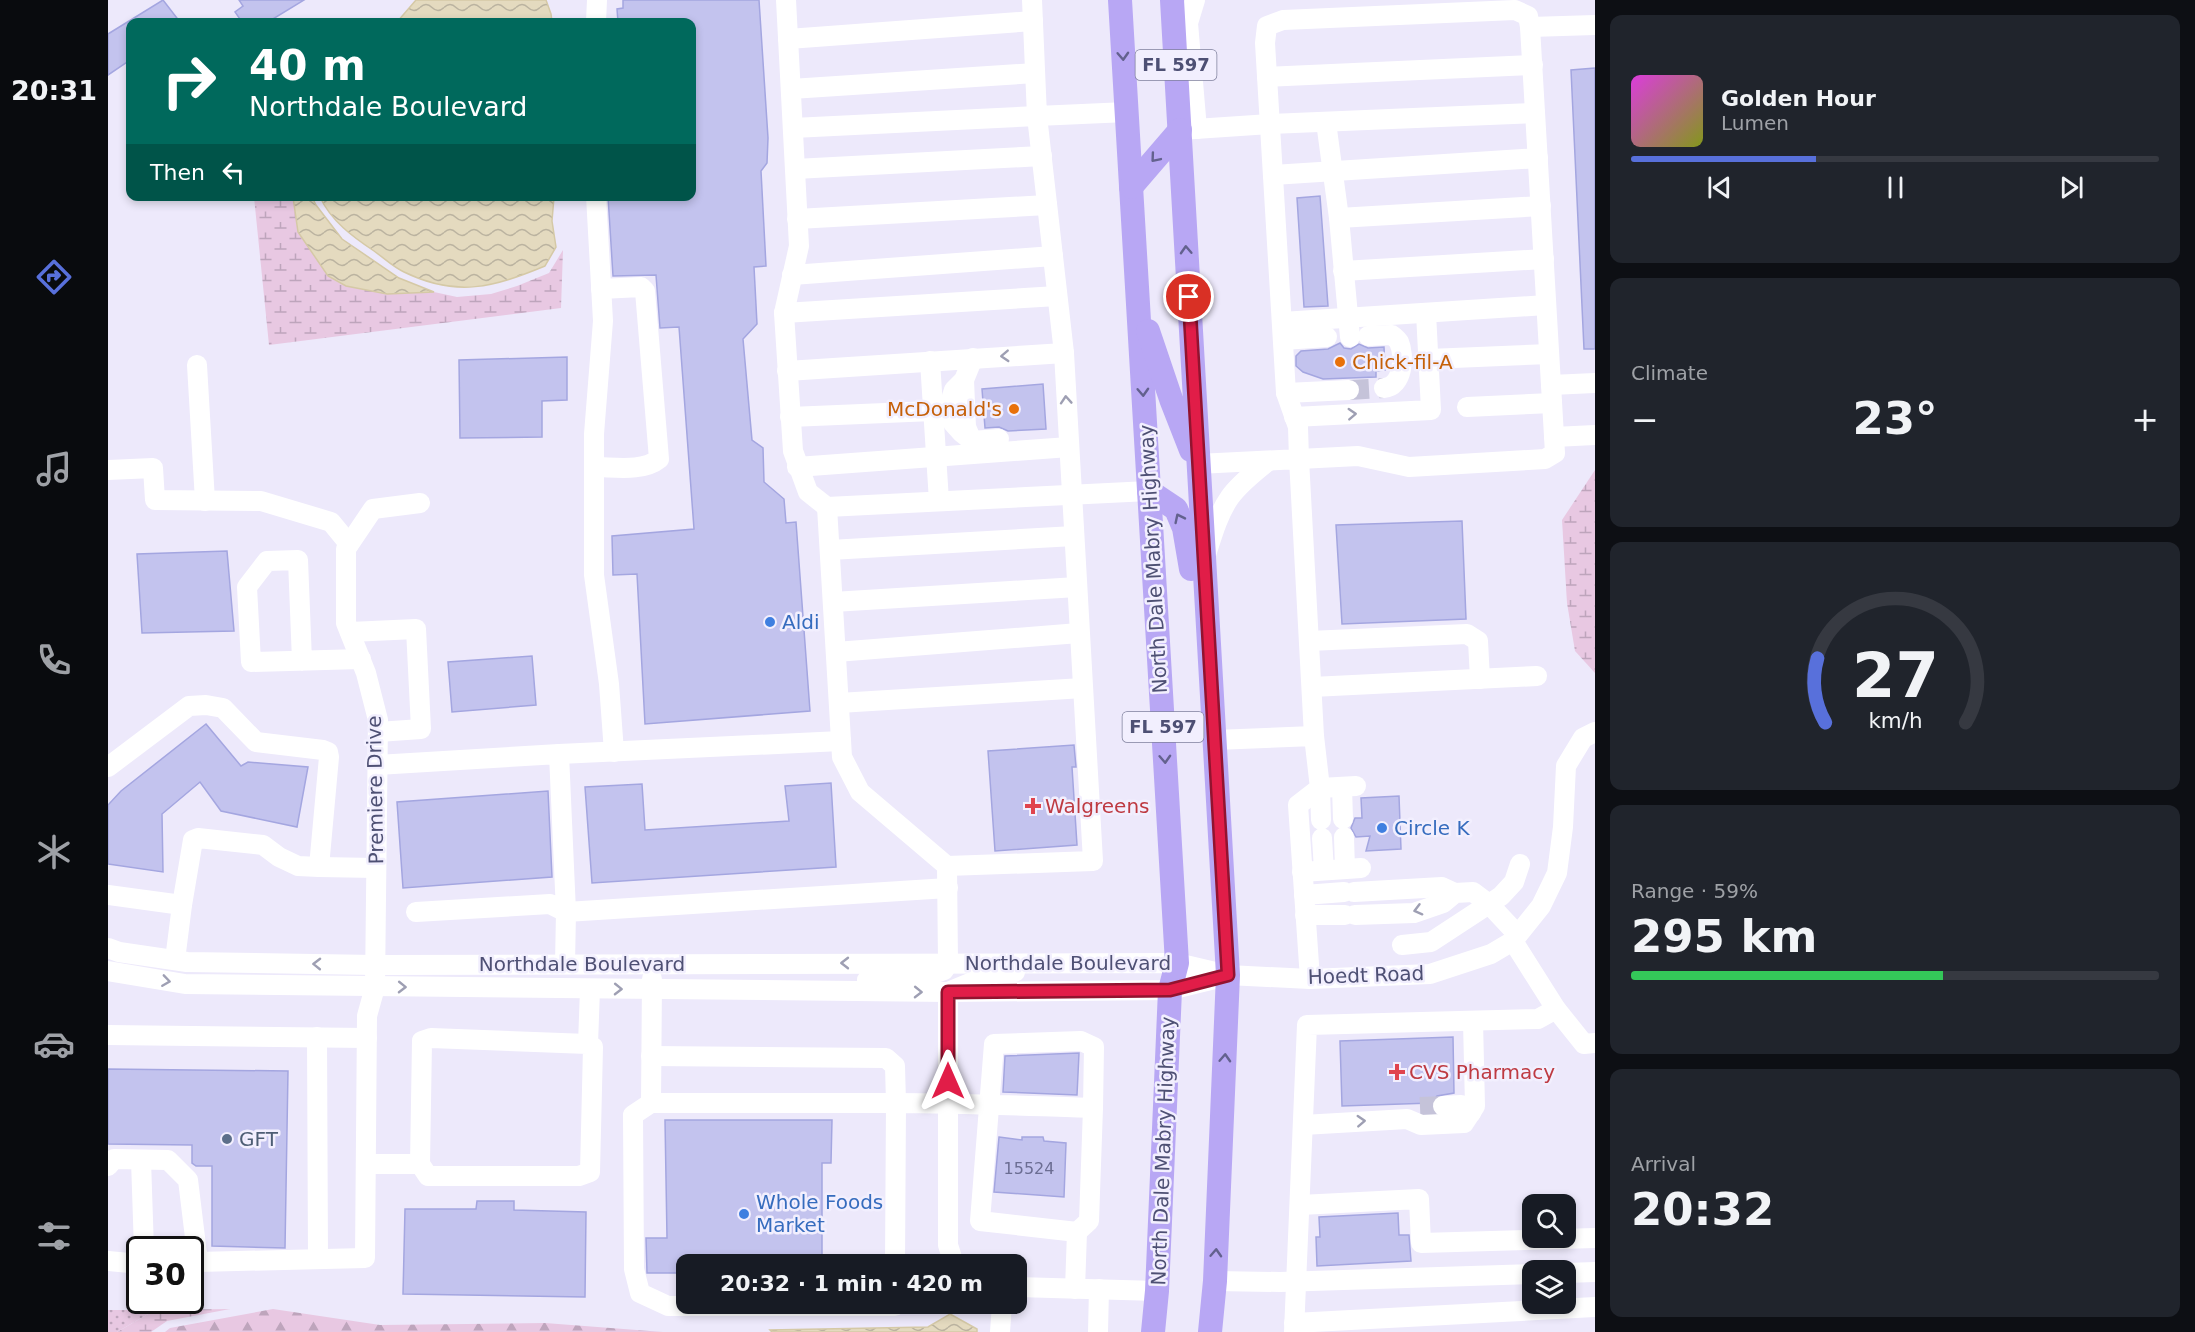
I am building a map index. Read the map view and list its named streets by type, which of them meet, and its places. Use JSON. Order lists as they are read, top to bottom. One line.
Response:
{"streets":{"main road":["FL 597","North Dale Mabry Highway"],"street":["Premiere Drive","Northdale Boulevard","Hoedt Road"]},"crossings":[["FL 597","Northdale Boulevard"],["FL 597","Hoedt Road"],["North Dale Mabry Highway","Northdale Boulevard"],["Premiere Drive","Northdale Boulevard"],["Northdale Boulevard","Hoedt Road"]],"places":{"other":["Chick-fil-A","McDonald's","Aldi","Circle K","GFT","Whole Foods Market"],"health":["Walgreens","CVS Pharmacy"]},"house_numbers":["15524"],"page":{"tabs":"20:31","turn":["40 m","Northdale Boulevard"],"song":["Golden Hour","Lumen"],"then":"Then","tile":["Climate",["Range · 59%","295 km"],["Arrival","20:32"]],"heat":["−","23°","+"],"limit":"30","trip":"20:32 · 1 min · 420 m","gauge":["27","km/h"]}}
